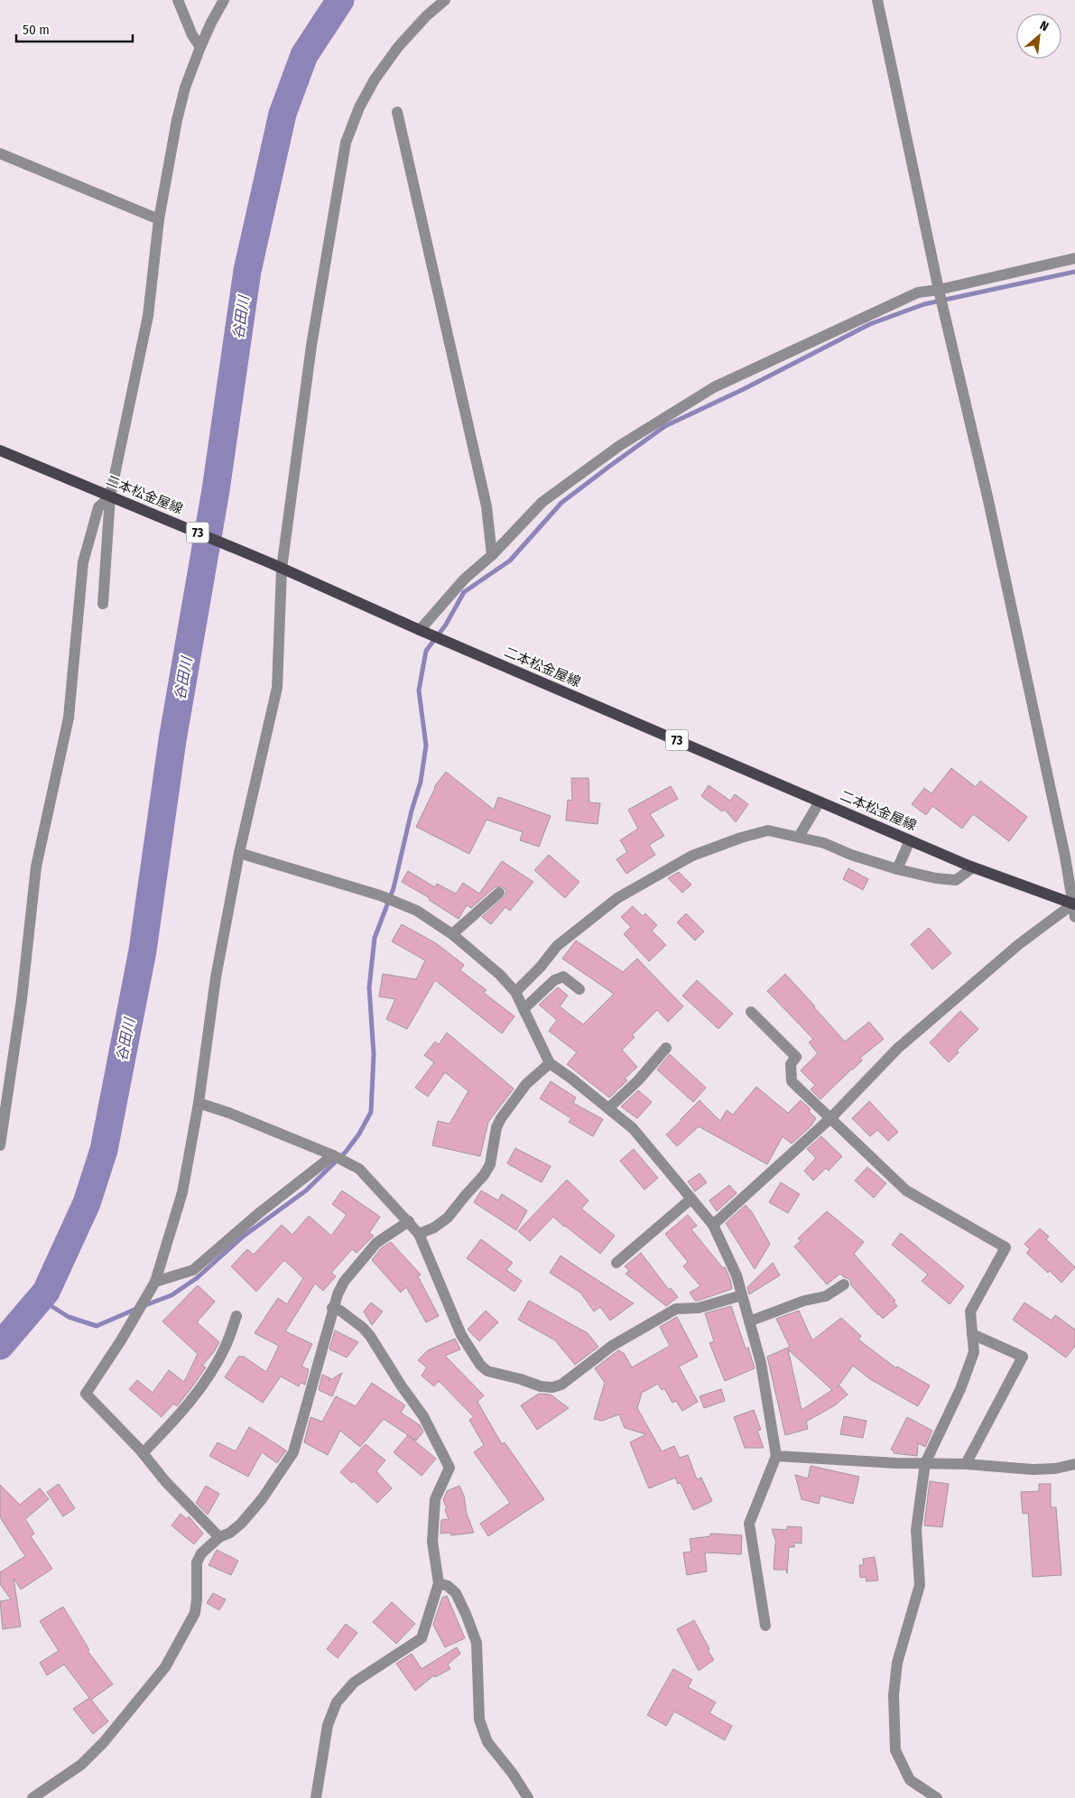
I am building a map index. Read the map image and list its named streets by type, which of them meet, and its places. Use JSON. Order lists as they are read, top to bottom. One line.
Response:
{"streets":{"main road":["二本松金屋線","73"]},"water":["谷田川"],"scale_bar":"50 m","north":"top right"}
